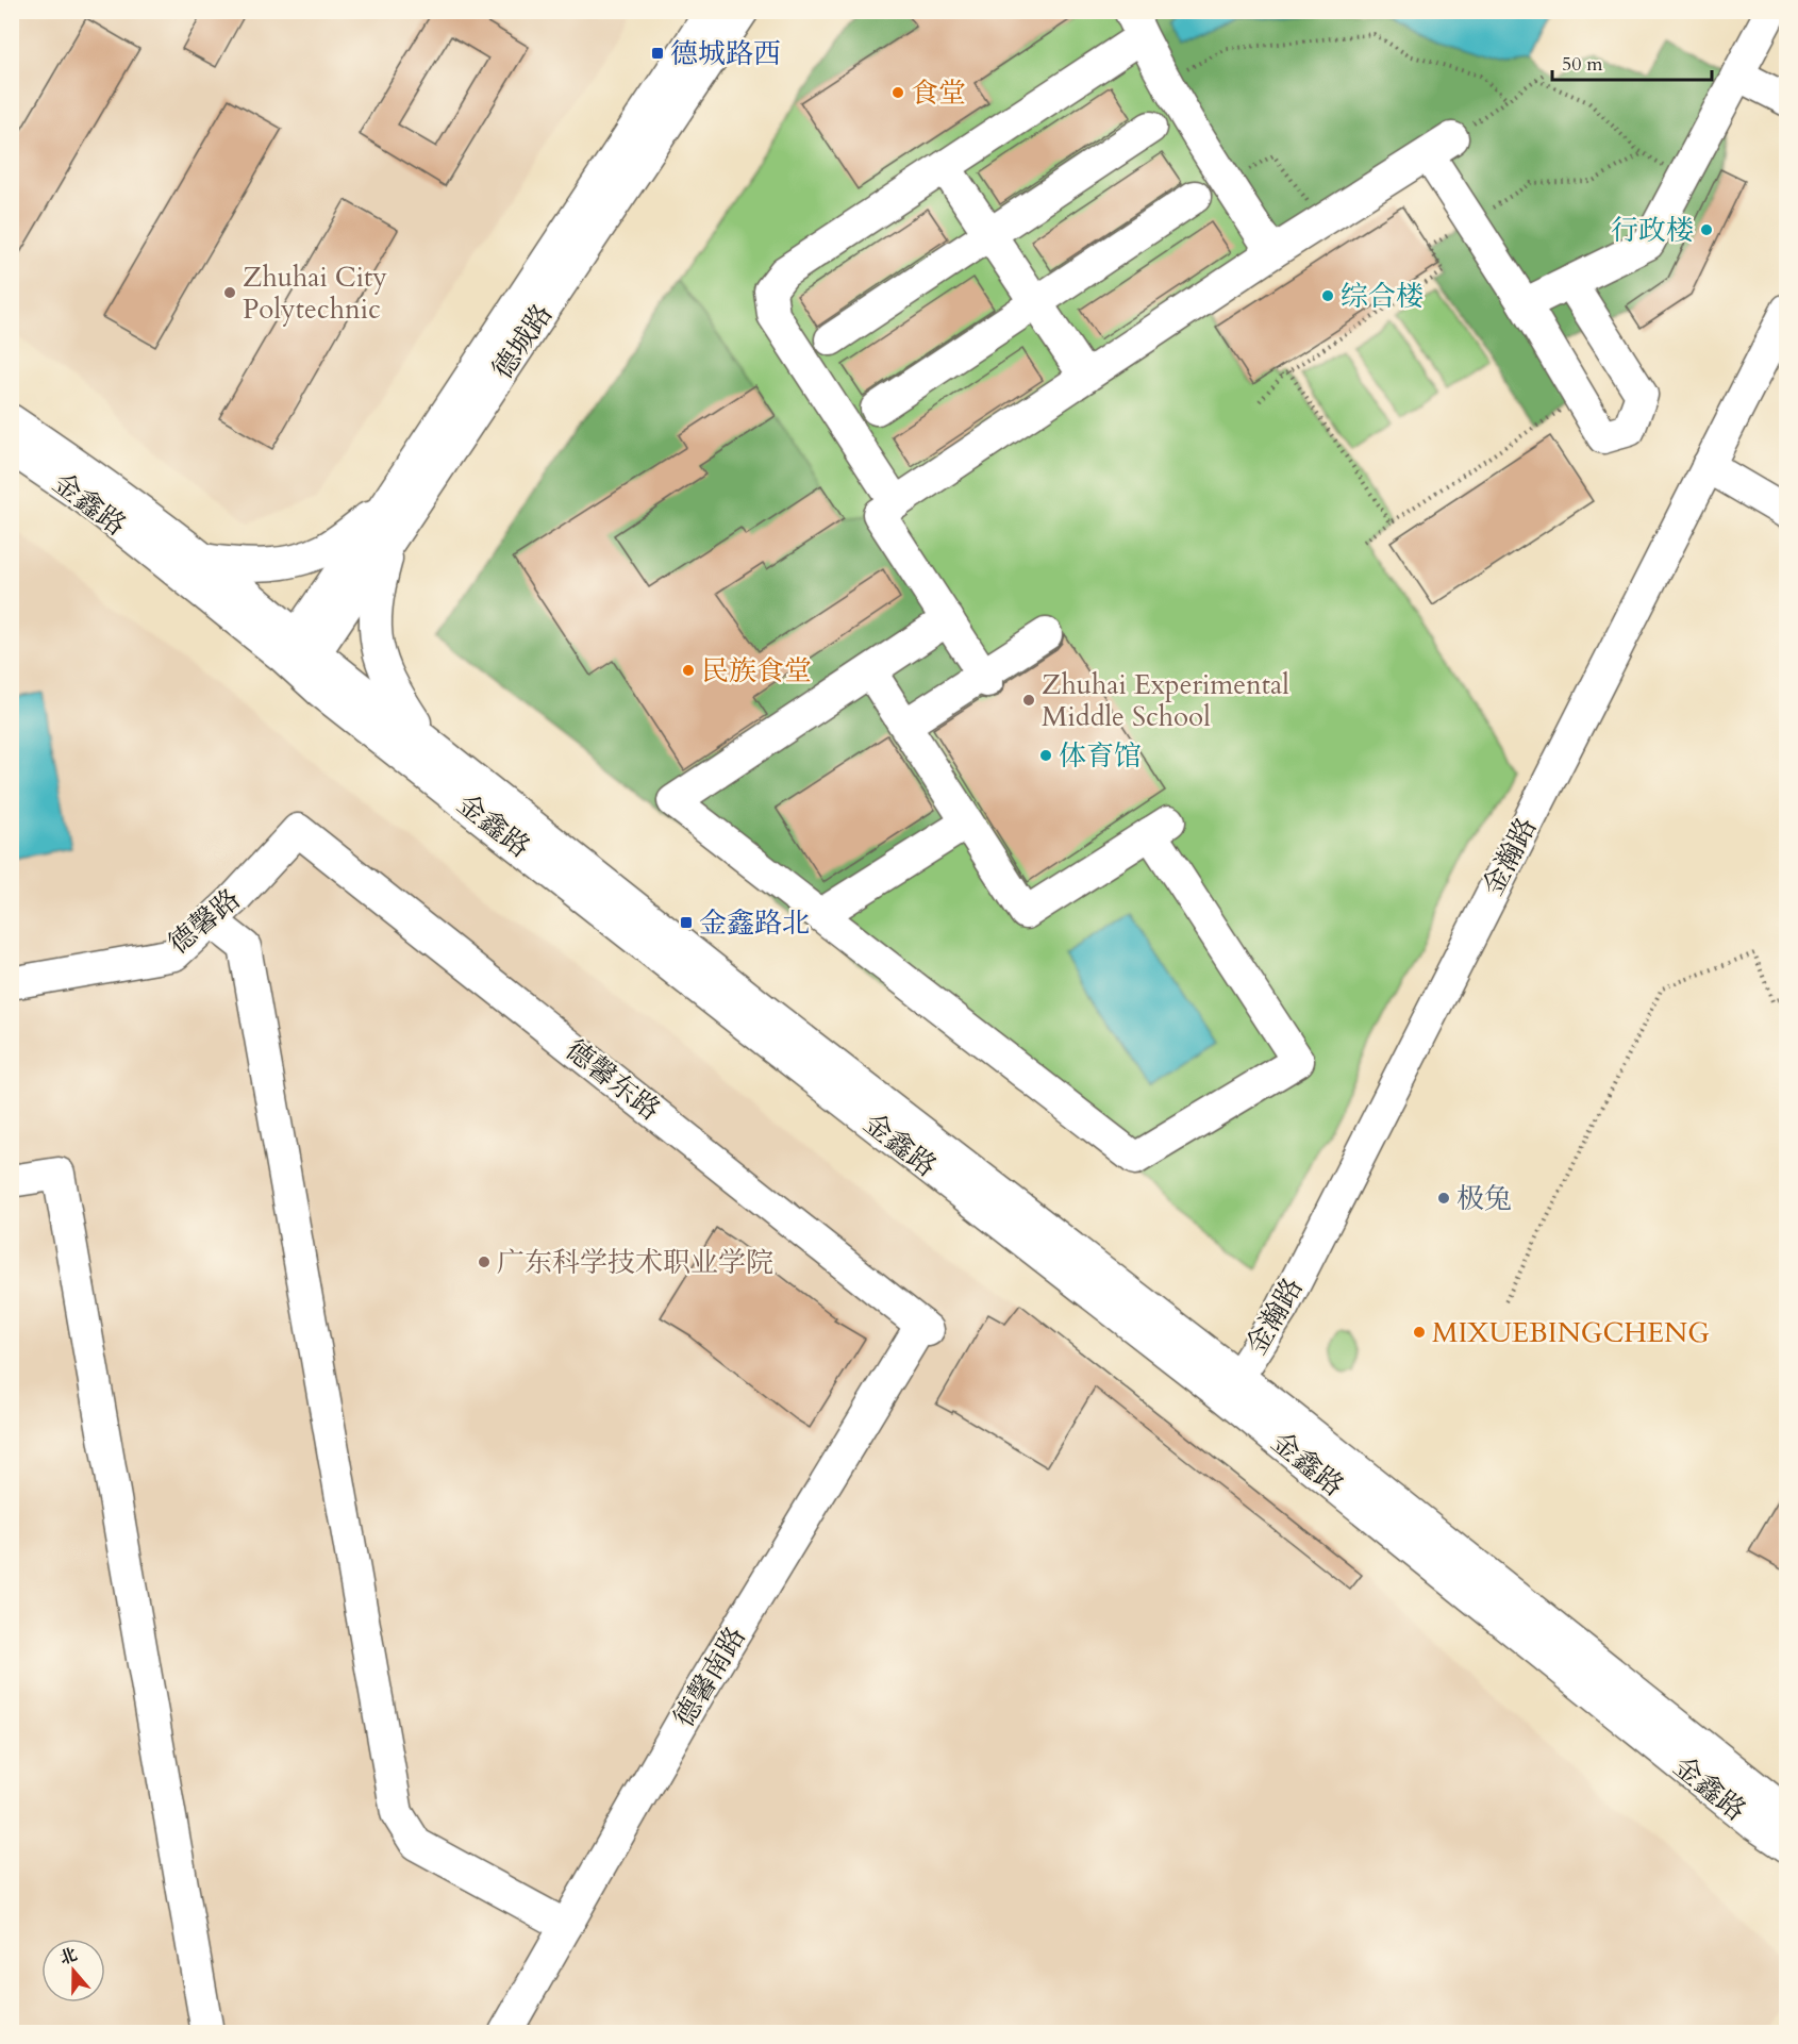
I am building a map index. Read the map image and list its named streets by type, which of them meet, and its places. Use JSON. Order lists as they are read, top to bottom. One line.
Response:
{"streets":{"street":["德城路","金鑫路","金瀚路","德馨路","德馨东路","德馨南路"]},"crossings":[["德城路","金鑫路"],["金鑫路","金瀚路"],["德馨路","德馨东路"],["德馨东路","德馨南路"]],"places":{"transit":["德城路西","金鑫路北"],"other":["食堂","行政楼","Zhuhai City Polytechnic","综合楼","民族食堂","Zhuhai Experimental Middle School","体育馆","极兔","广东科学技术职业学院","MIXUEBINGCHENG"]},"scale_bar":"50 m","north":"top"}
